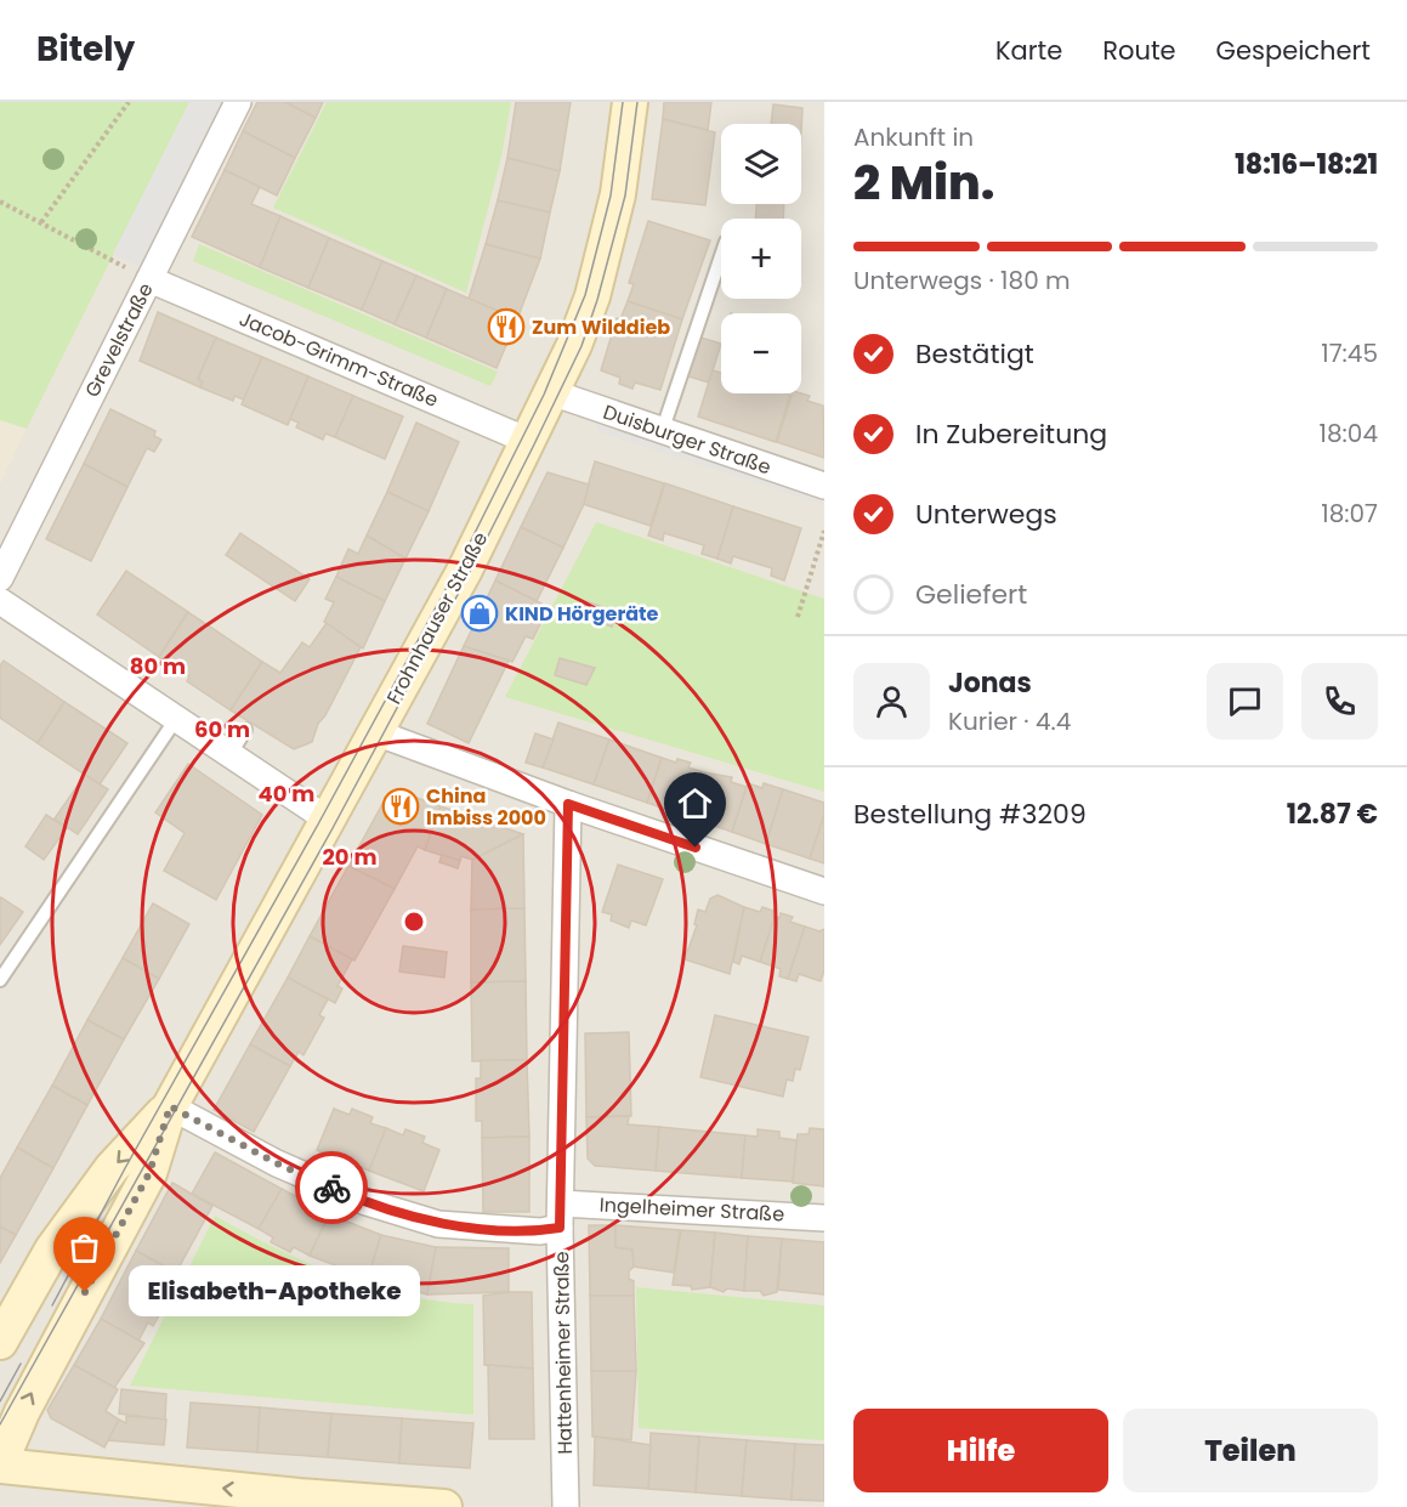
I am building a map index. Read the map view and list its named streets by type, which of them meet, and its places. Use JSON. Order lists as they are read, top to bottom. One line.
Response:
{"streets":{"main road":["Frohnhauser Straße"],"street":["Grevelstraße","Jacob-Grimm-Straße","Duisburger Straße","Ingelheimer Straße","Hattenheimer Straße"]},"crossings":[["Grevelstraße","Jacob-Grimm-Straße"],["Jacob-Grimm-Straße","Frohnhauser Straße"],["Duisburger Straße","Frohnhauser Straße"],["Frohnhauser Straße","Ingelheimer Straße"],["Ingelheimer Straße","Hattenheimer Straße"]],"places":{"restaurant":["Zum Wilddieb","China Imbiss 2000"],"shop":["KIND Hörgeräte"],"other":["Elisabeth-Apotheke"]},"page":{"header":"Bitely","nav":["Karte","Route","Gespeichert"],"heading":["2 Min.","Ankunft in","18:16–18:21"],"panel":["Jonas","Kurier · 4.4","Bestellung #3209","12.87 €"],"map_buttons":["+","−"],"bar":"Unterwegs · 180 m","list":[["Bestätigt","17:45"],["In Zubereitung","18:04"],["Unterwegs","18:07"],"Geliefert"],"bubble":"Elisabeth-Apotheke","buttons":["Hilfe","Teilen"]},"rings":["80 m","60 m","40 m","20 m"]}
